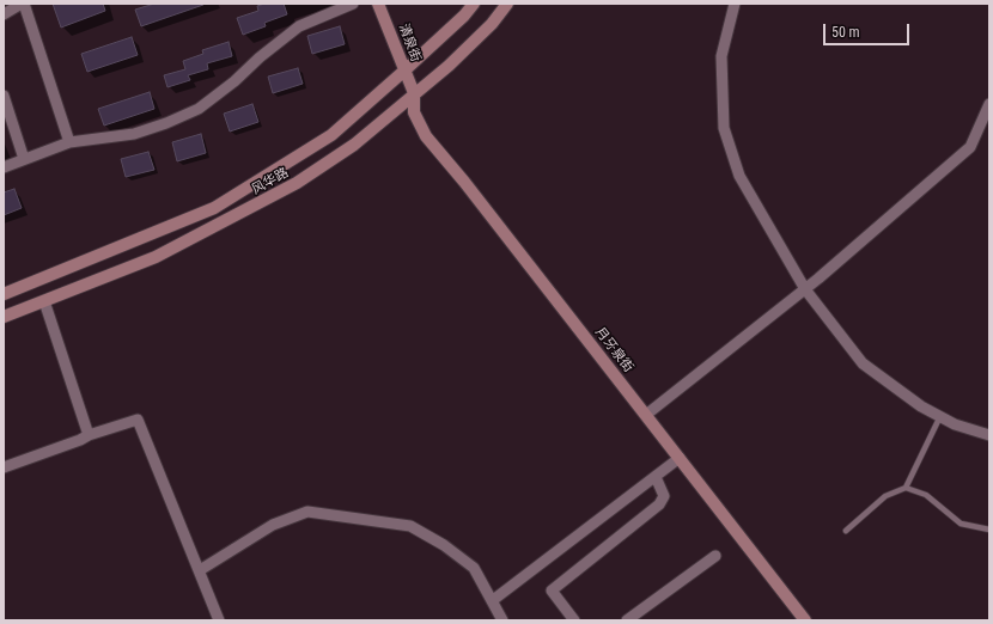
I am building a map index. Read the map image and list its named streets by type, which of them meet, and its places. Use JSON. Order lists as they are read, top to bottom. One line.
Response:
{"streets":{"street":["清泉街","风华路","月牙泉街"]},"crossings":[["清泉街","风华路"],["清泉街","月牙泉街"],["风华路","月牙泉街"]],"scale_bar":"50 m"}
